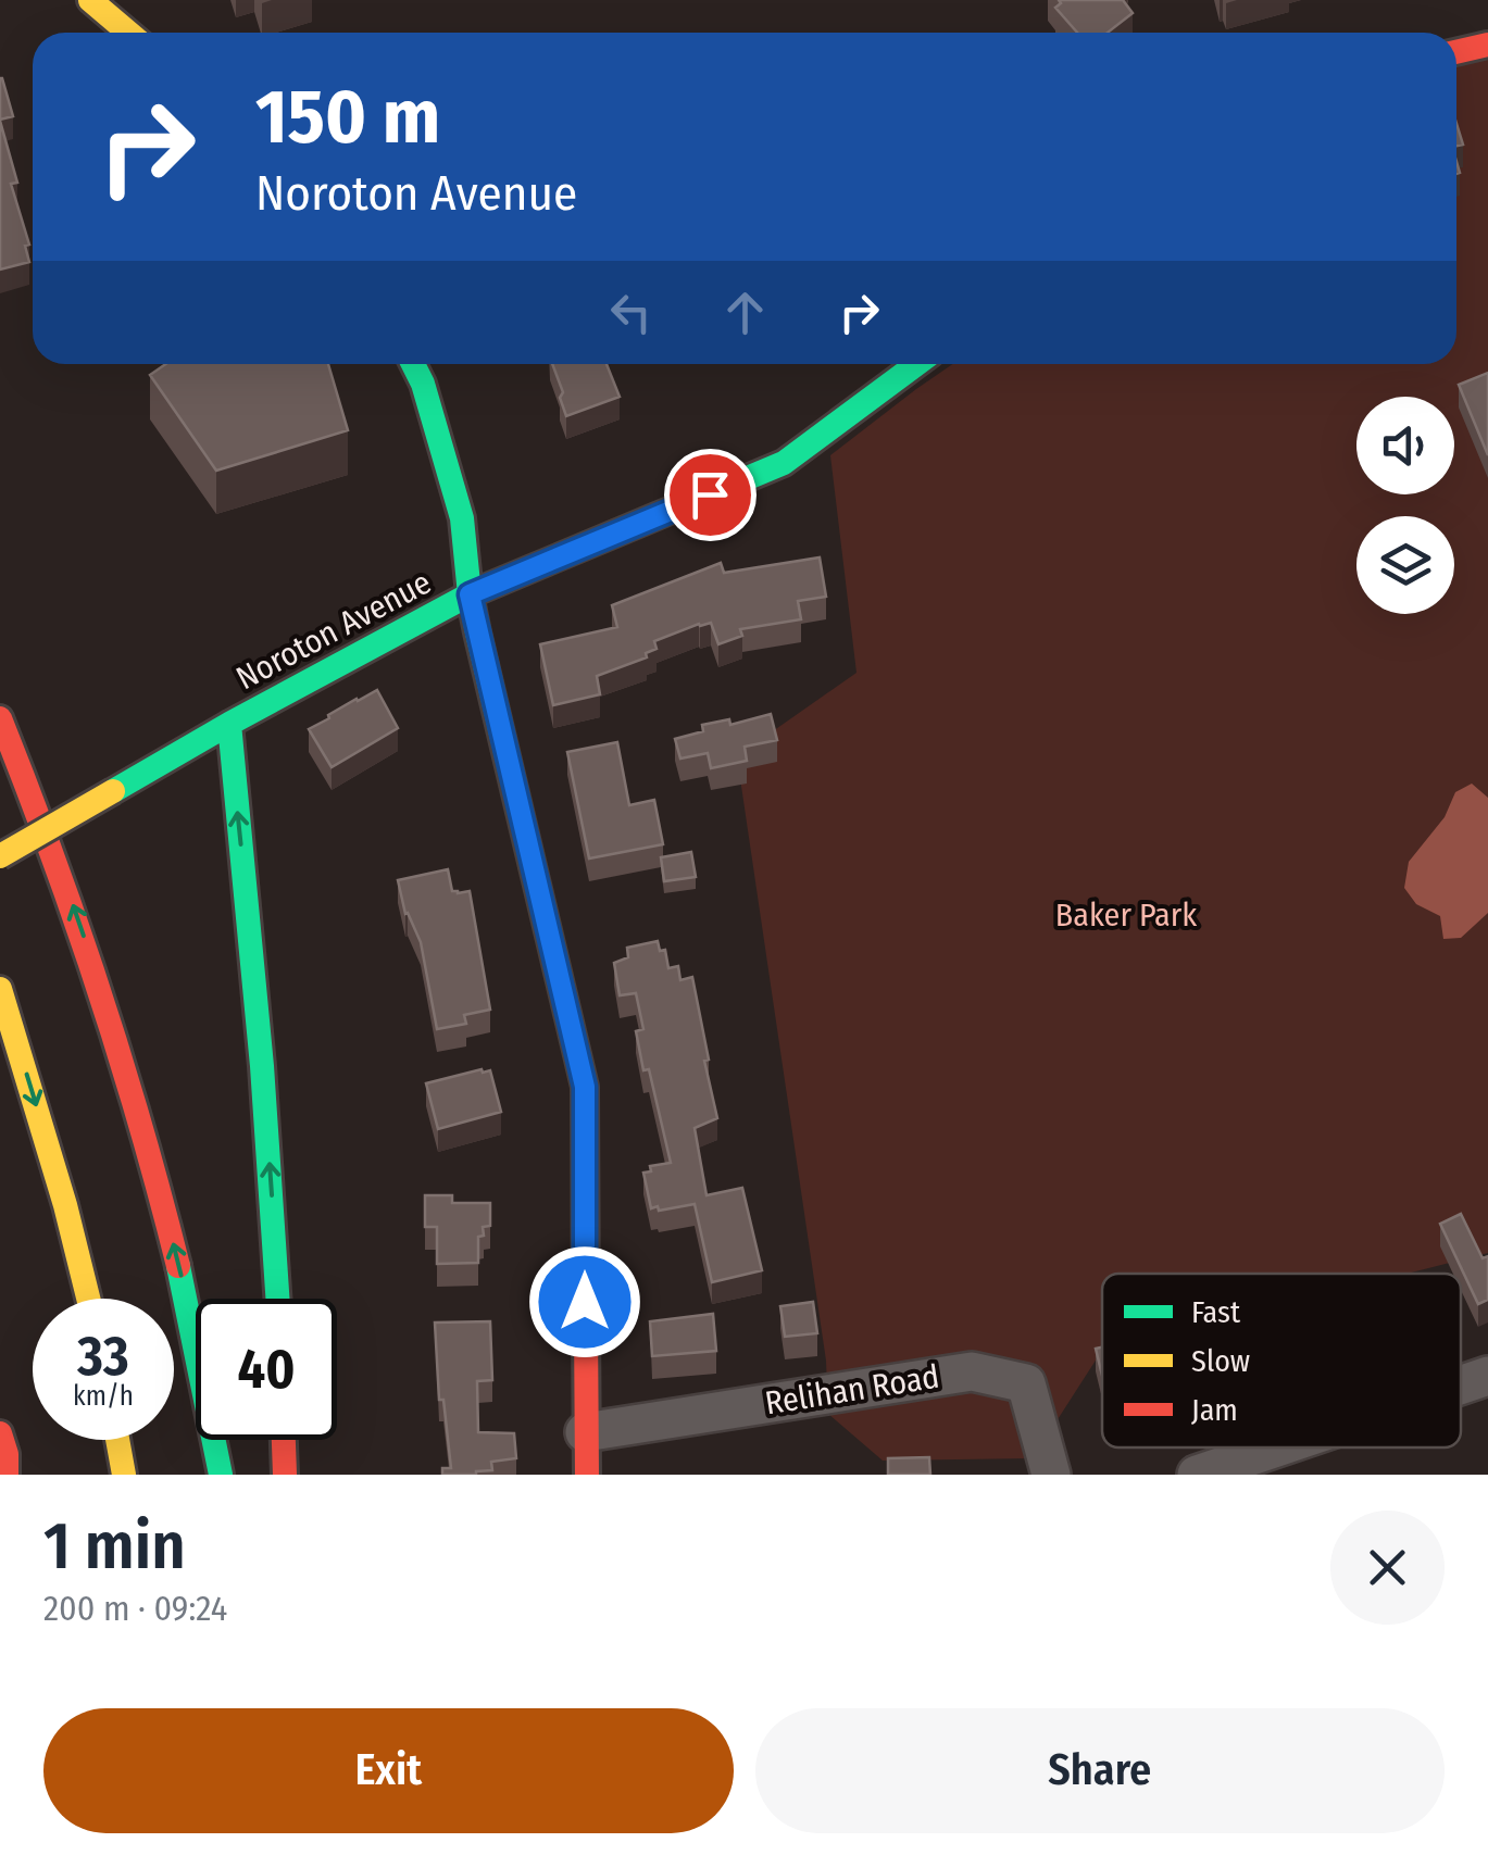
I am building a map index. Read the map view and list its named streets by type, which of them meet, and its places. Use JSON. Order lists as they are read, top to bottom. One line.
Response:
{"streets":{"main road":["Noroton Avenue"],"street":["Relihan Road"]},"parks":["Baker Park"],"legend":["Fast","Slow","Jam"],"page":{"turn":["150 m","Noroton Avenue"],"speed":"33 km/h","limit":"40","heading":["1 min","200 m · 09:24"],"buttons":["Exit","Share"]}}
